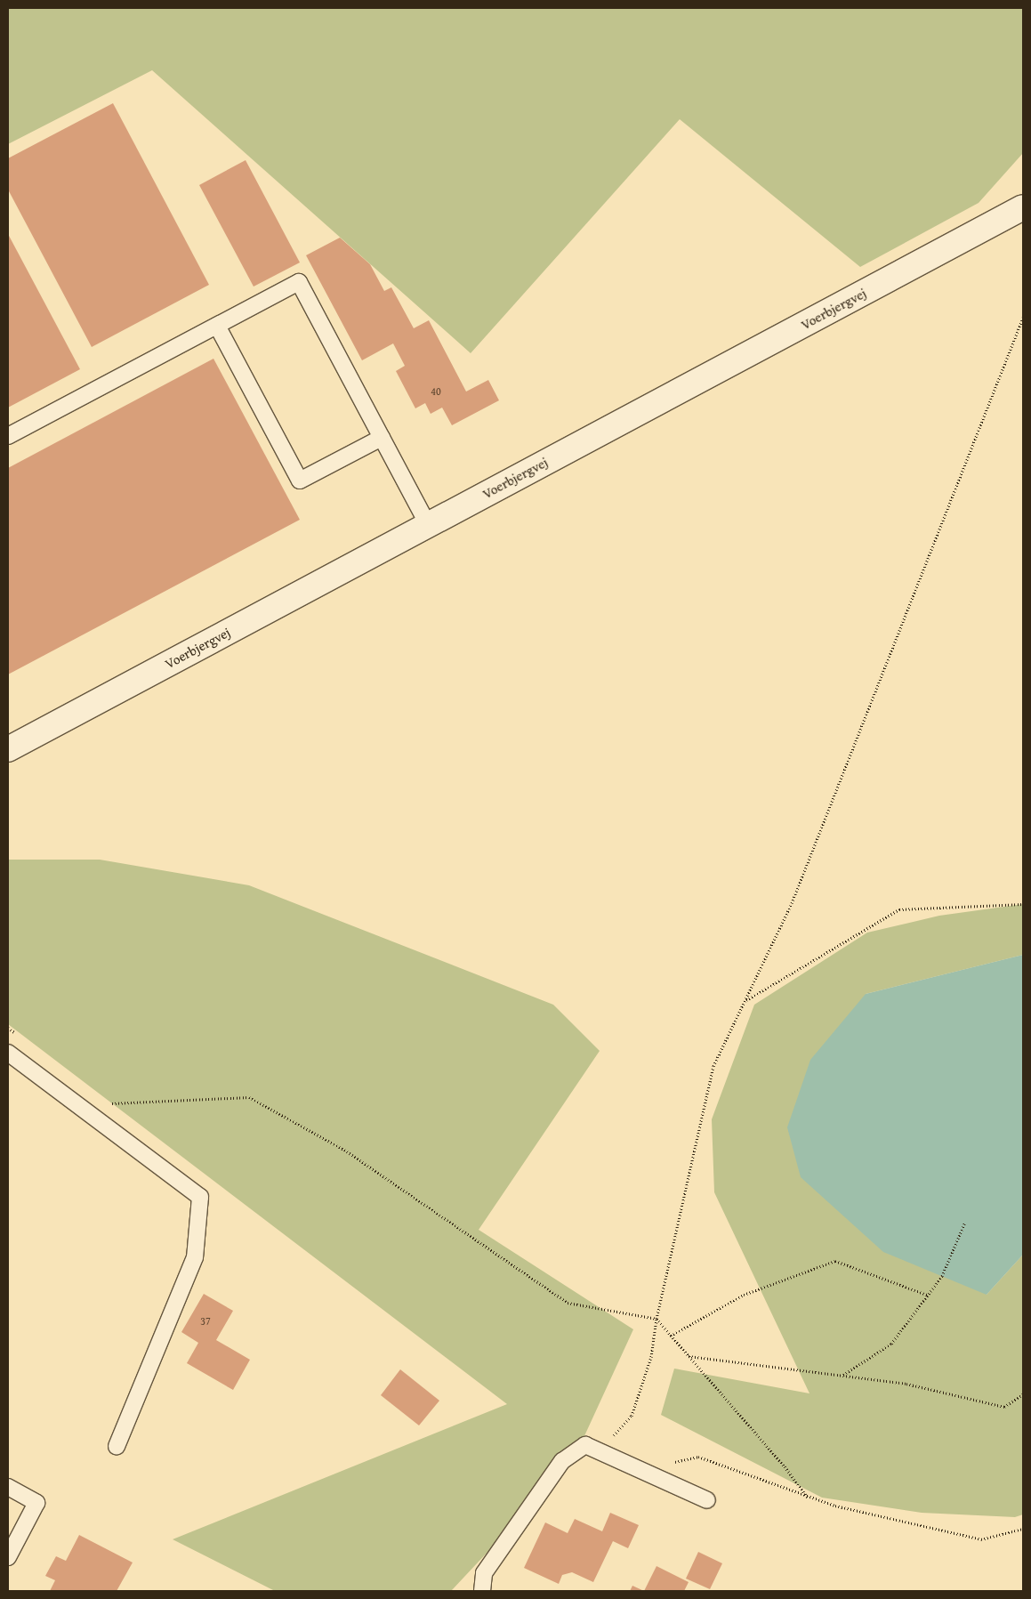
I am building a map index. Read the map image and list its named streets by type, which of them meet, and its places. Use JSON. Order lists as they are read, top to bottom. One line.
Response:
{"streets":{"street":["Voerbjergvej"]},"house_numbers":["40","37"]}
